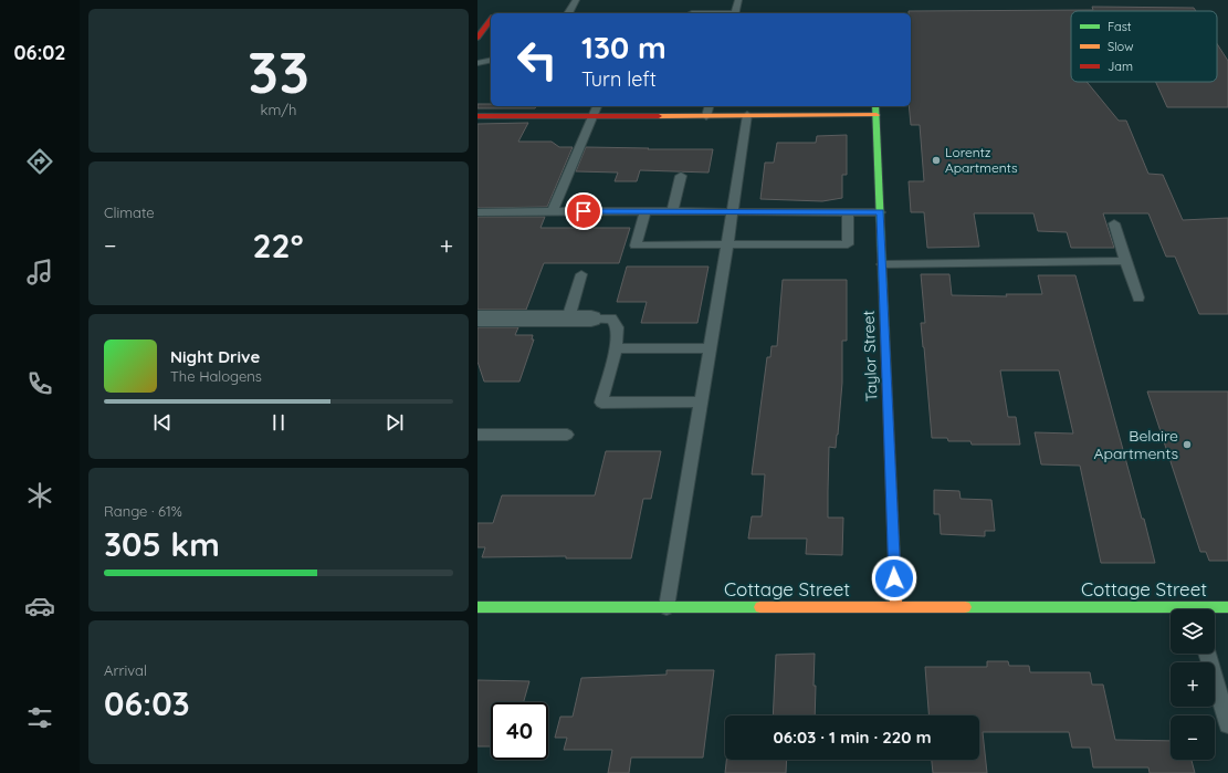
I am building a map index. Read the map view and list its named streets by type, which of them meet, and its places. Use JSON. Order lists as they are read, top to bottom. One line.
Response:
{"streets":{"street":["Taylor Street","Cottage Street"]},"crossings":[["Taylor Street","Cottage Street"]],"places":["Lorentz Apartments","Belaire Apartments"],"legend":["Fast","Slow","Jam"],"page":{"tabs":"06:02","tile":[["33","km/h"],"Climate",["Range · 61%","305 km"],["Arrival","06:03"]],"turn":["130 m","Turn left"],"heat":["−","22°","+"],"song":["Night Drive","The Halogens"],"map_buttons":["+","−"],"limit":"40","trip":"06:03 · 1 min · 220 m"}}
